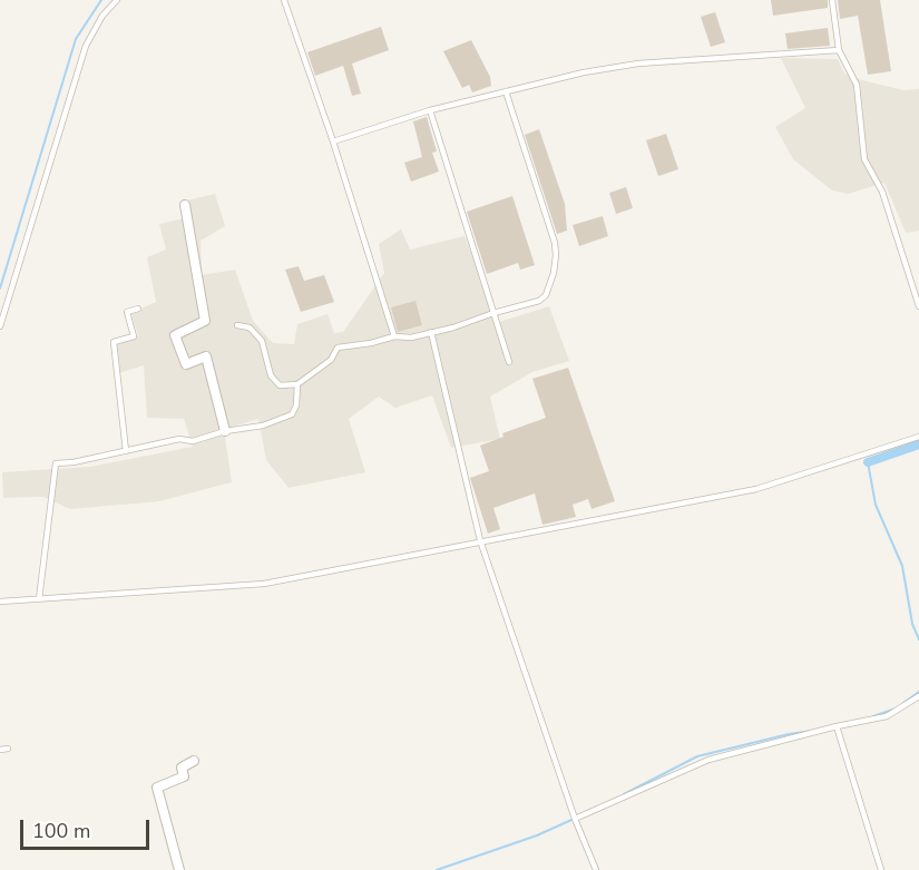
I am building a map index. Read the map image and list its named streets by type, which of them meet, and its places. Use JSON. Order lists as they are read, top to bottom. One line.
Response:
{"scale_bar":"100 m"}
